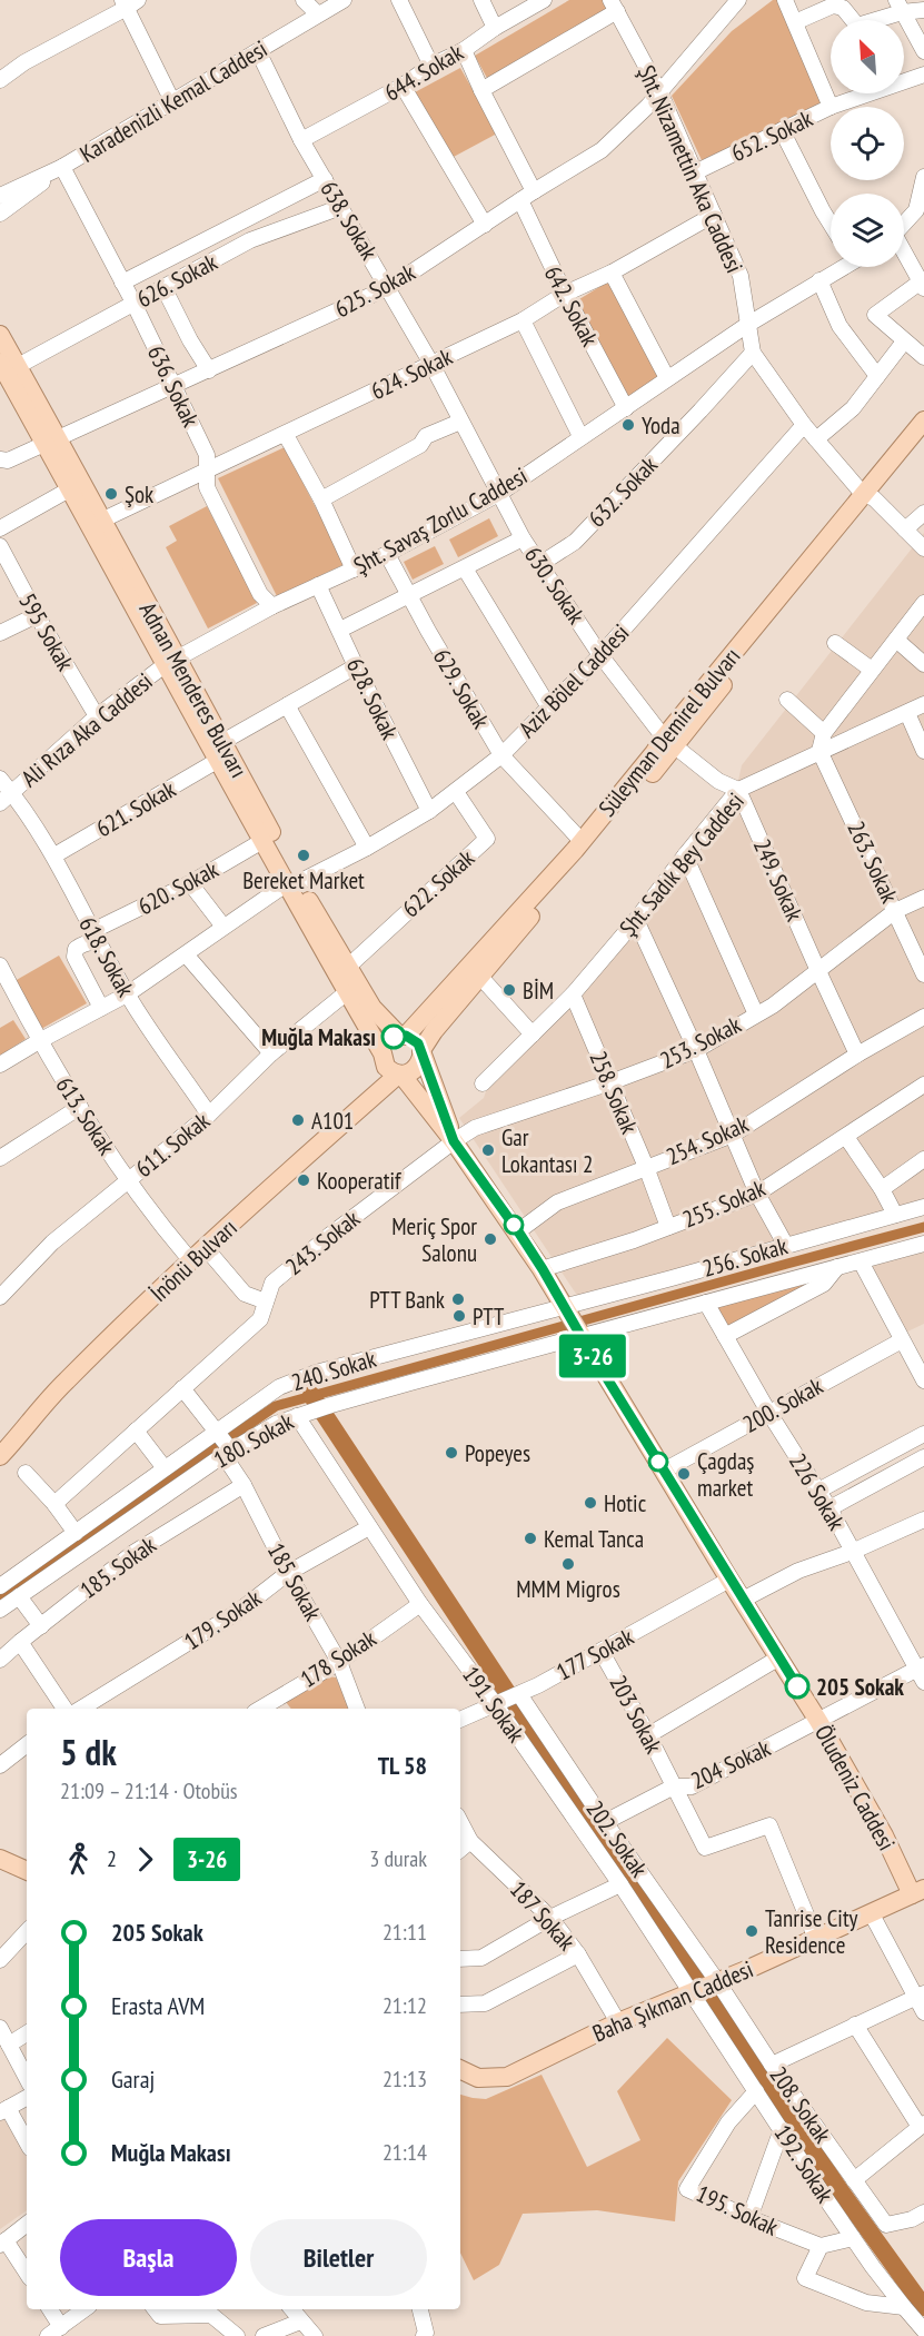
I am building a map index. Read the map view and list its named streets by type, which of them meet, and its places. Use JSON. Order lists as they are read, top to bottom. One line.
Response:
{"streets":{"main road":["Adnan Menderes Bulvarı","Süleyman Demirel Bulvarı","İnönü Bulvarı","Öludeniz Caddesi","Baha Şıkman Caddesi"],"street":["644. Sokak","Karadenizli Kemal Caddesi","652. Sokak","Şht. Nizamettin Aka Caddesi","638. Sokak","626. Sokak","625. Sokak","642. Sokak","624. Sokak","636. Sokak","632. Sokak","Şht. Savaş Zorlu Caddesi","630. Sokak","595 Sokak","Aziz Bölel Caddesi","629. Sokak","628. Sokak","Ali Rıza Aka Caddesi","621. Sokak","263. Sokak","Şht. Sadık Bey Caddesi","249. Sokak","622. Sokak","620. Sokak","618. Sokak","253. Sokak","258. Sokak","613. Sokak","254. Sokak","611. Sokak","255. Sokak","243. Sokak","256. Sokak","240. Sokak","200. Sokak","180. Sokak","226 Sokak","185. Sokak","185 Sokak","179. Sokak","177 Sokak","178 Sokak","191. Sokak","203 Sokak","204 Sokak","202. Sokak","187 Sokak","208. Sokak","192. Sokak","195. Sokak"]},"crossings":[["644. Sokak","638. Sokak"],["Karadenizli Kemal Caddesi","638. Sokak"],["Karadenizli Kemal Caddesi","636. Sokak"],["652. Sokak","Şht. Nizamettin Aka Caddesi"],["Şht. Nizamettin Aka Caddesi","625. Sokak"],["Şht. Nizamettin Aka Caddesi","624. Sokak"],["Şht. Nizamettin Aka Caddesi","632. Sokak"],["Şht. Nizamettin Aka Caddesi","Şht. Savaş Zorlu Caddesi"],["Şht. Nizamettin Aka Caddesi","Aziz Bölel Caddesi"],["Şht. Nizamettin Aka Caddesi","Süleyman Demirel Bulvarı"],["638. Sokak","626. Sokak"],["638. Sokak","625. Sokak"],["638. Sokak","624. Sokak"],["638. Sokak","Şht. Savaş Zorlu Caddesi"],["638. Sokak","630. Sokak"],["626. Sokak","636. Sokak"],["626. Sokak","Adnan Menderes Bulvarı"],["625. Sokak","642. Sokak"],["625. Sokak","636. Sokak"],["625. Sokak","Adnan Menderes Bulvarı"],["642. Sokak","624. Sokak"],["642. Sokak","Şht. Savaş Zorlu Caddesi"],["624. Sokak","636. Sokak"],["624. Sokak","Adnan Menderes Bulvarı"],["636. Sokak","Şht. Savaş Zorlu Caddesi"],["632. Sokak","630. Sokak"],["Şht. Savaş Zorlu Caddesi","630. Sokak"],["Şht. Savaş Zorlu Caddesi","629. Sokak"],["Şht. Savaş Zorlu Caddesi","Adnan Menderes Bulvarı"],["Şht. Savaş Zorlu Caddesi","628. Sokak"],["Şht. Savaş Zorlu Caddesi","Ali Rıza Aka Caddesi"],["630. Sokak","Aziz Bölel Caddesi"],["630. Sokak","Süleyman Demirel Bulvarı"],["630. Sokak","Şht. Sadık Bey Caddesi"],["630. Sokak","249. Sokak"],["595 Sokak","Ali Rıza Aka Caddesi"],["Aziz Bölel Caddesi","629. Sokak"],["Aziz Bölel Caddesi","Adnan Menderes Bulvarı"],["Aziz Bölel Caddesi","628. Sokak"],["Aziz Bölel Caddesi","622. Sokak"],["Aziz Bölel Caddesi","620. Sokak"],["Aziz Bölel Caddesi","618. Sokak"],["Aziz Bölel Caddesi","613. Sokak"],["629. Sokak","Süleyman Demirel Bulvarı"],["Adnan Menderes Bulvarı","Ali Rıza Aka Caddesi"],["Adnan Menderes Bulvarı","Süleyman Demirel Bulvarı"],["Adnan Menderes Bulvarı","621. Sokak"],["Adnan Menderes Bulvarı","622. Sokak"],["Adnan Menderes Bulvarı","620. Sokak"],["Adnan Menderes Bulvarı","253. Sokak"],["Adnan Menderes Bulvarı","611. Sokak"],["Adnan Menderes Bulvarı","243. Sokak"],["Adnan Menderes Bulvarı","İnönü Bulvarı"],["Adnan Menderes Bulvarı","Öludeniz Caddesi"],["Ali Rıza Aka Caddesi","618. Sokak"],["Süleyman Demirel Bulvarı","İnönü Bulvarı"],["621. Sokak","618. Sokak"],["263. Sokak","Şht. Sadık Bey Caddesi"],["263. Sokak","253. Sokak"],["Şht. Sadık Bey Caddesi","249. Sokak"],["Şht. Sadık Bey Caddesi","258. Sokak"],["249. Sokak","253. Sokak"],["249. Sokak","254. Sokak"],["620. Sokak","618. Sokak"],["618. Sokak","611. Sokak"],["253. Sokak","258. Sokak"],["253. Sokak","243. Sokak"],["253. Sokak","Öludeniz Caddesi"],["258. Sokak","254. Sokak"],["258. Sokak","255. Sokak"],["613. Sokak","611. Sokak"],["613. Sokak","İnönü Bulvarı"],["254. Sokak","Öludeniz Caddesi"],["255. Sokak","Öludeniz Caddesi"],["243. Sokak","185 Sokak"],["243. Sokak","Öludeniz Caddesi"],["256. Sokak","240. Sokak"],["256. Sokak","180. Sokak"],["256. Sokak","226 Sokak"],["256. Sokak","Öludeniz Caddesi"],["240. Sokak","180. Sokak"],["240. Sokak","185 Sokak"],["240. Sokak","Öludeniz Caddesi"],["200. Sokak","226 Sokak"],["200. Sokak","Öludeniz Caddesi"],["180. Sokak","185 Sokak"],["180. Sokak","191. Sokak"],["180. Sokak","Öludeniz Caddesi"],["226 Sokak","204 Sokak"],["185. Sokak","185 Sokak"],["185 Sokak","179. Sokak"],["185 Sokak","178 Sokak"],["179. Sokak","191. Sokak"],["177 Sokak","191. Sokak"],["177 Sokak","203 Sokak"],["177 Sokak","Öludeniz Caddesi"],["177 Sokak","202. Sokak"],["178 Sokak","191. Sokak"],["191. Sokak","202. Sokak"],["191. Sokak","Baha Şıkman Caddesi"],["191. Sokak","192. Sokak"],["203 Sokak","204 Sokak"],["203 Sokak","Baha Şıkman Caddesi"],["204 Sokak","Öludeniz Caddesi"],["204 Sokak","202. Sokak"],["Öludeniz Caddesi","Baha Şıkman Caddesi"],["202. Sokak","Baha Şıkman Caddesi"],["202. Sokak","208. Sokak"],["187 Sokak","Baha Şıkman Caddesi"],["Baha Şıkman Caddesi","208. Sokak"],["Baha Şıkman Caddesi","192. Sokak"],["192. Sokak","195. Sokak"]],"places":["Yoda","Şok","Bereket Market","BİM","Muğla Makası","A101","Gar Lokantası 2","Kooperatif","Meriç Spor Salonu","PTT Bank","PTT","Popeyes","Çagdaş market","Hotic","Kemal Tanca","MMM Migros","205 Sokak","Tanrise City Residence"],"lines":["bus line 3-26"],"north":"top left","page":{"on_map":"3-26","heading":["5 dk","21:09 – 21:14 · Otobüs","TL 58"],"legs":["2","3-26","3 durak"],"list":[{"name":"205 Sokak","value":"21:11"},{"name":"Erasta AVM","value":"21:12"},{"name":"Garaj","value":"21:13"},{"name":"Muğla Makası","value":"21:14"}],"buttons":["Başla","Biletler"]}}
